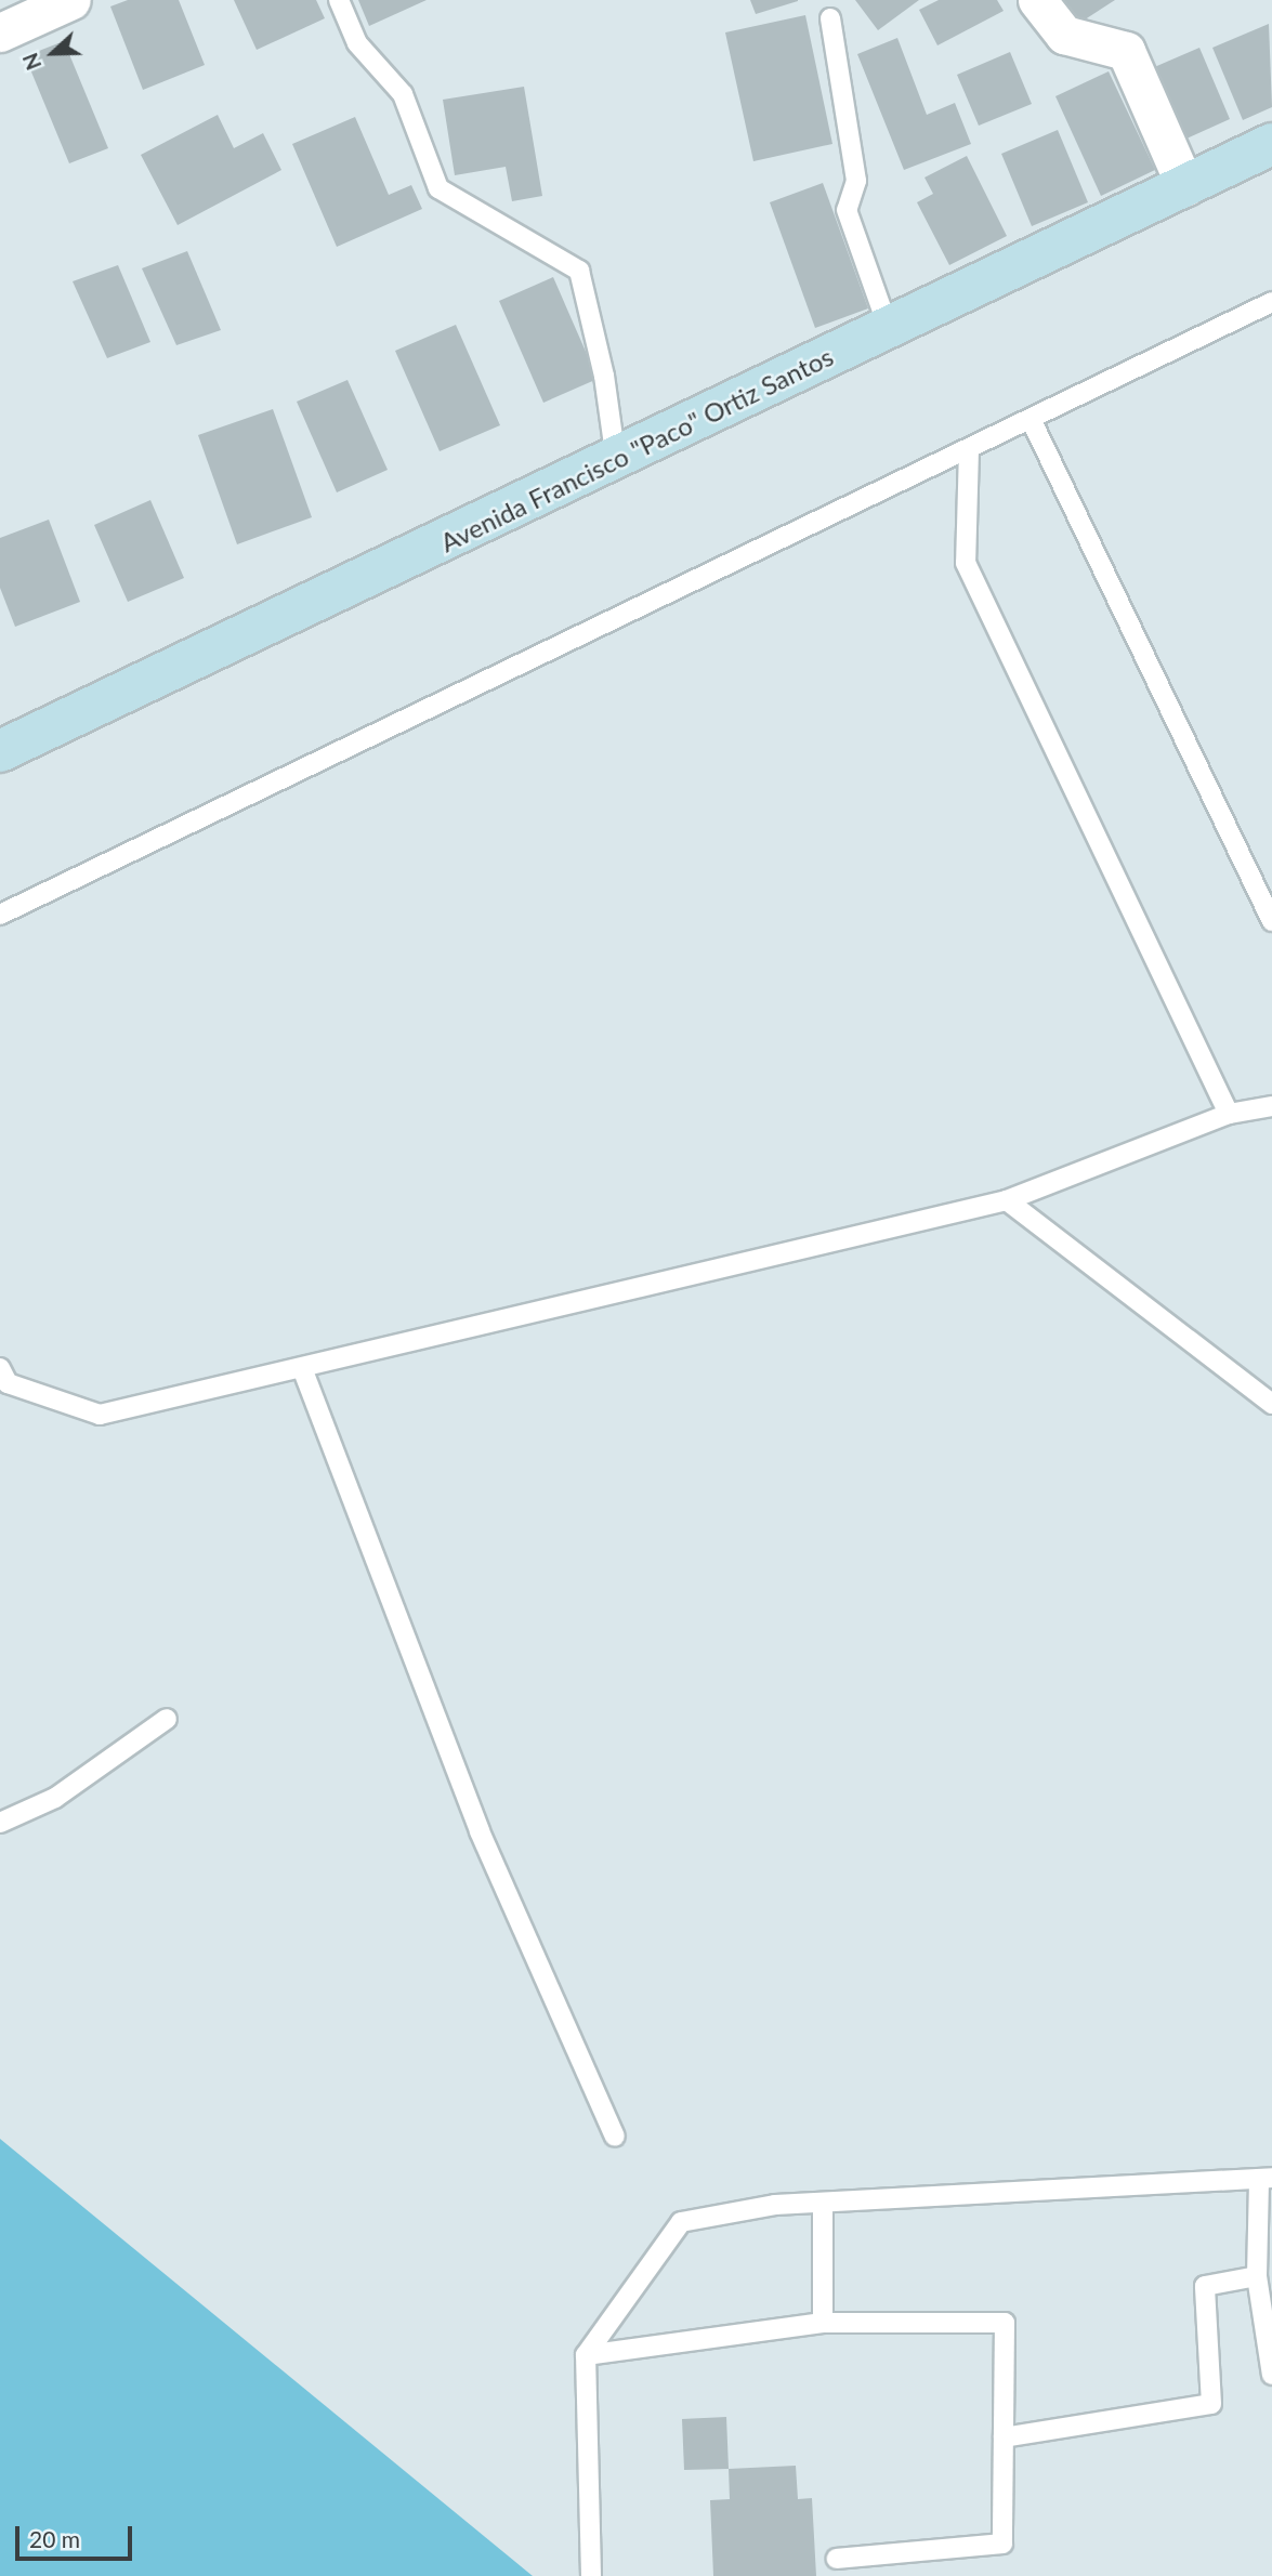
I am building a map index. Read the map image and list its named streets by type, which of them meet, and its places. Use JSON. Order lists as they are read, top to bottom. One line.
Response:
{"streets":{"street":["Avenida Francisco \"Paco\" Ortiz Santos"]},"scale_bar":"20 m","north":"left"}
